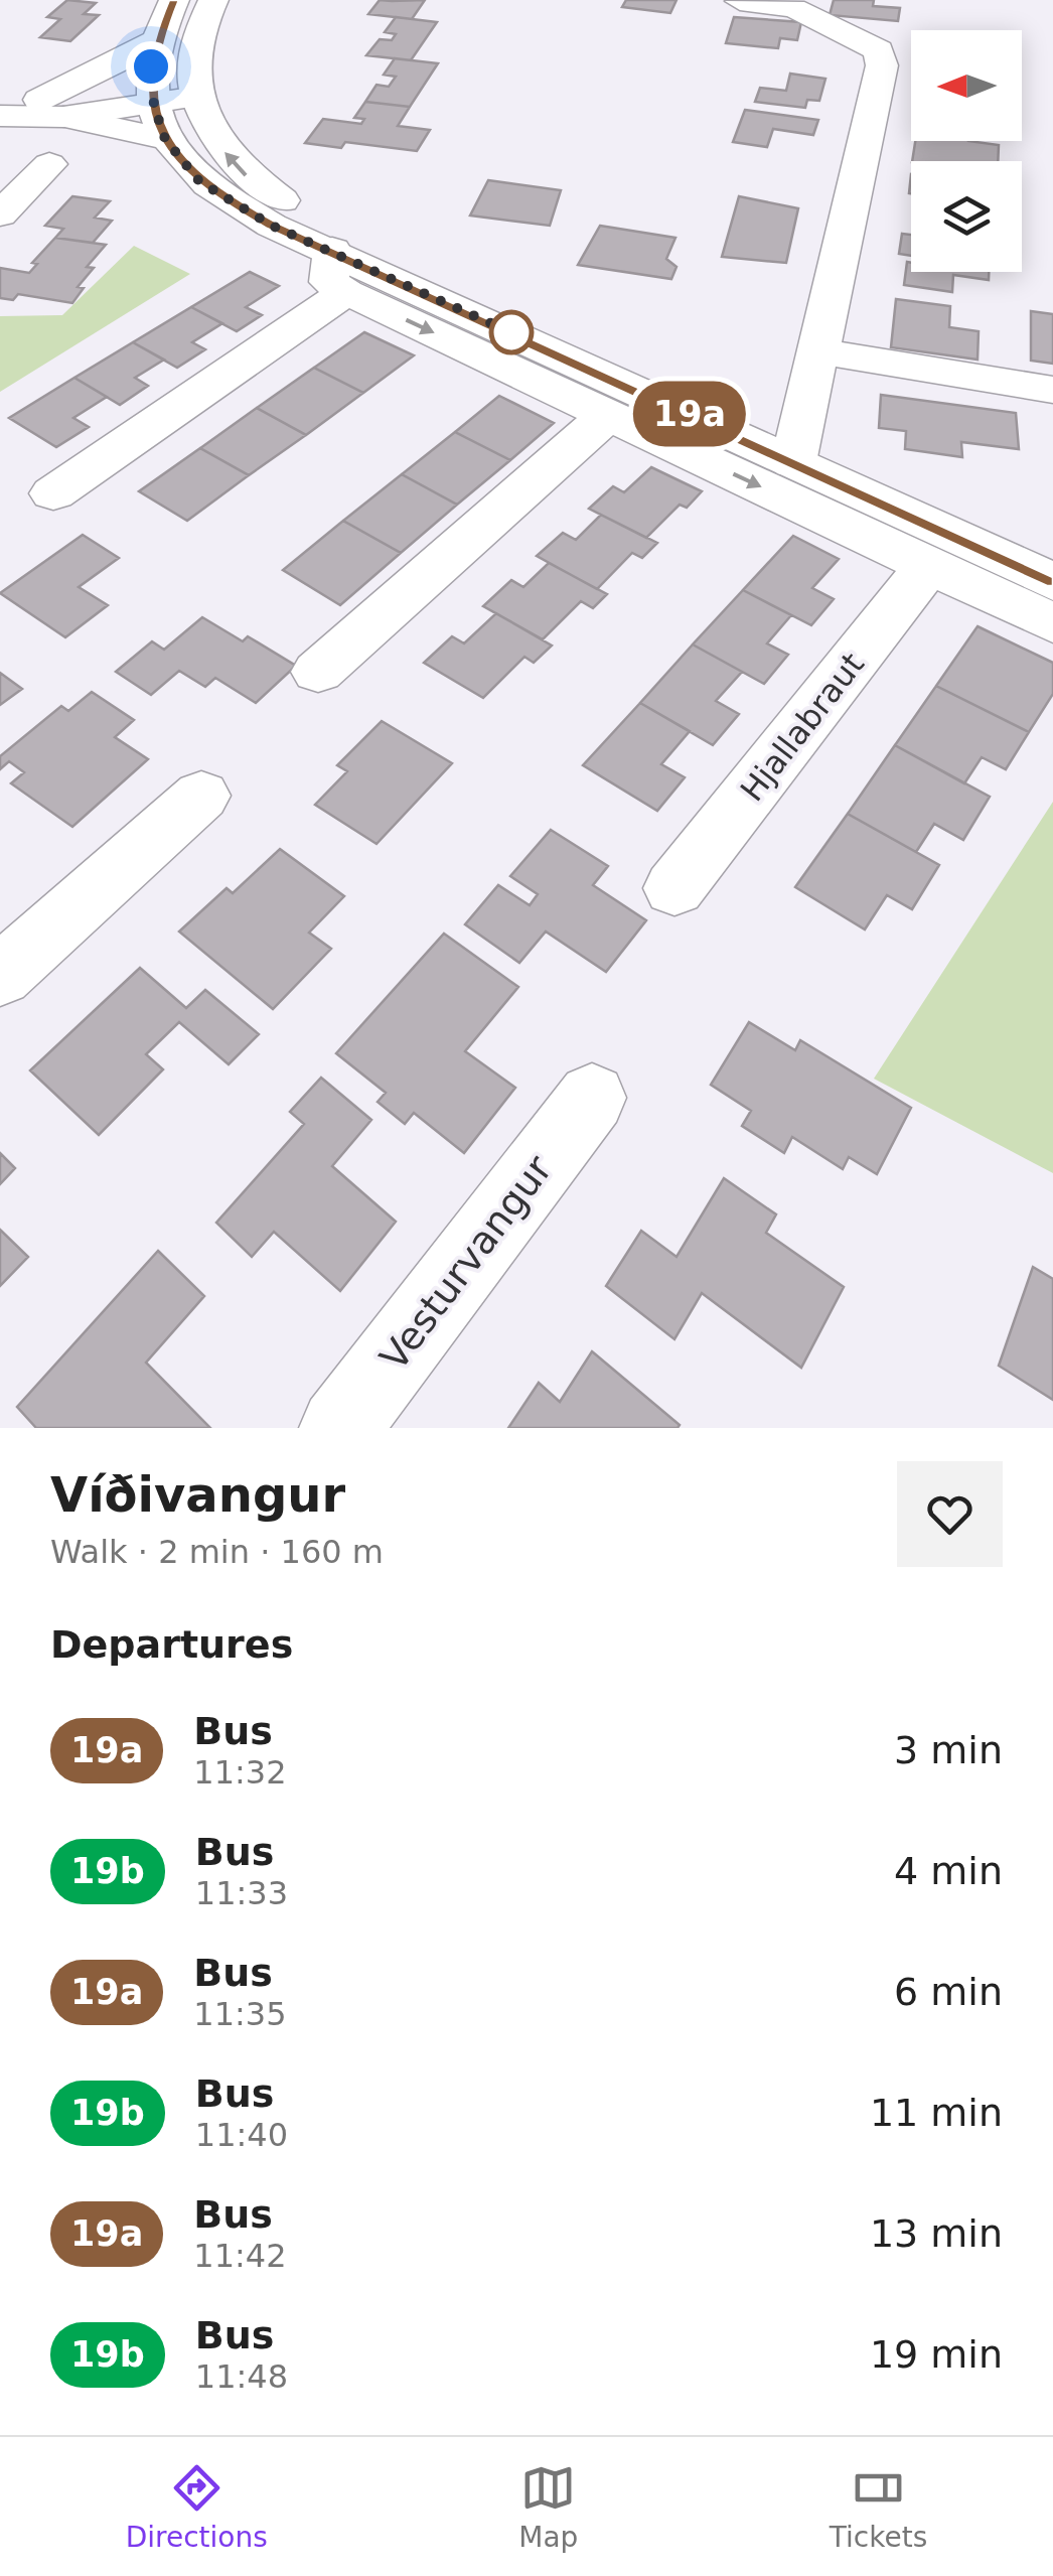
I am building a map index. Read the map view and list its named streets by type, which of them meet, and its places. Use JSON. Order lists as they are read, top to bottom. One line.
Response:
{"streets":{"street":["Hjallabraut","Vesturvangur"]},"lines":["bus line 19a"],"north":"left","page":{"on_map":"19a","heading":[["Víðivangur","Walk · 2 min · 160 m"],"Departures"],"list":[{"mark":"19a","name":"Bus","note":"11:32","value":"3 min"},{"mark":"19b","name":"Bus","note":"11:33","value":"4 min"},{"mark":"19a","name":"Bus","note":"11:35","value":"6 min"},{"mark":"19b","name":"Bus","note":"11:40","value":"11 min"},{"mark":"19a","name":"Bus","note":"11:42","value":"13 min"},{"mark":"19b","name":"Bus","note":"11:48","value":"19 min"}],"tabs":["Directions","Map","Tickets"]}}
